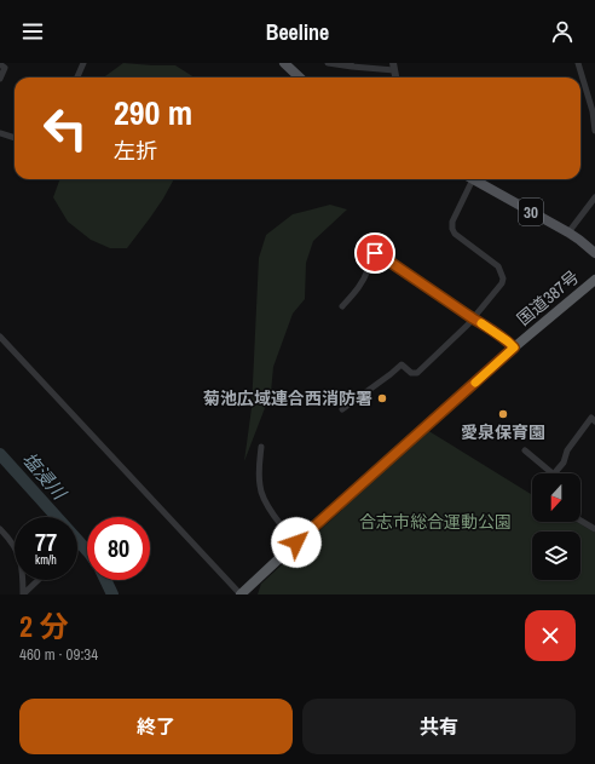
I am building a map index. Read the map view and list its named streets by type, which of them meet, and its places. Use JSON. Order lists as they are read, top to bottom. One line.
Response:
{"streets":{"highway":["国道387号"],"main road":["30"]},"water":["塩浸川"],"parks":["合志市総合運動公園"],"places":["菊池広域連合西消防署","愛泉保育園"],"north":"bottom","page":{"header":"Beeline","turn":["290 m","左折"],"speed":"77 km/h","limit":"80","heading":["2 分","460 m · 09:34"],"buttons":["終了","共有"]}}
